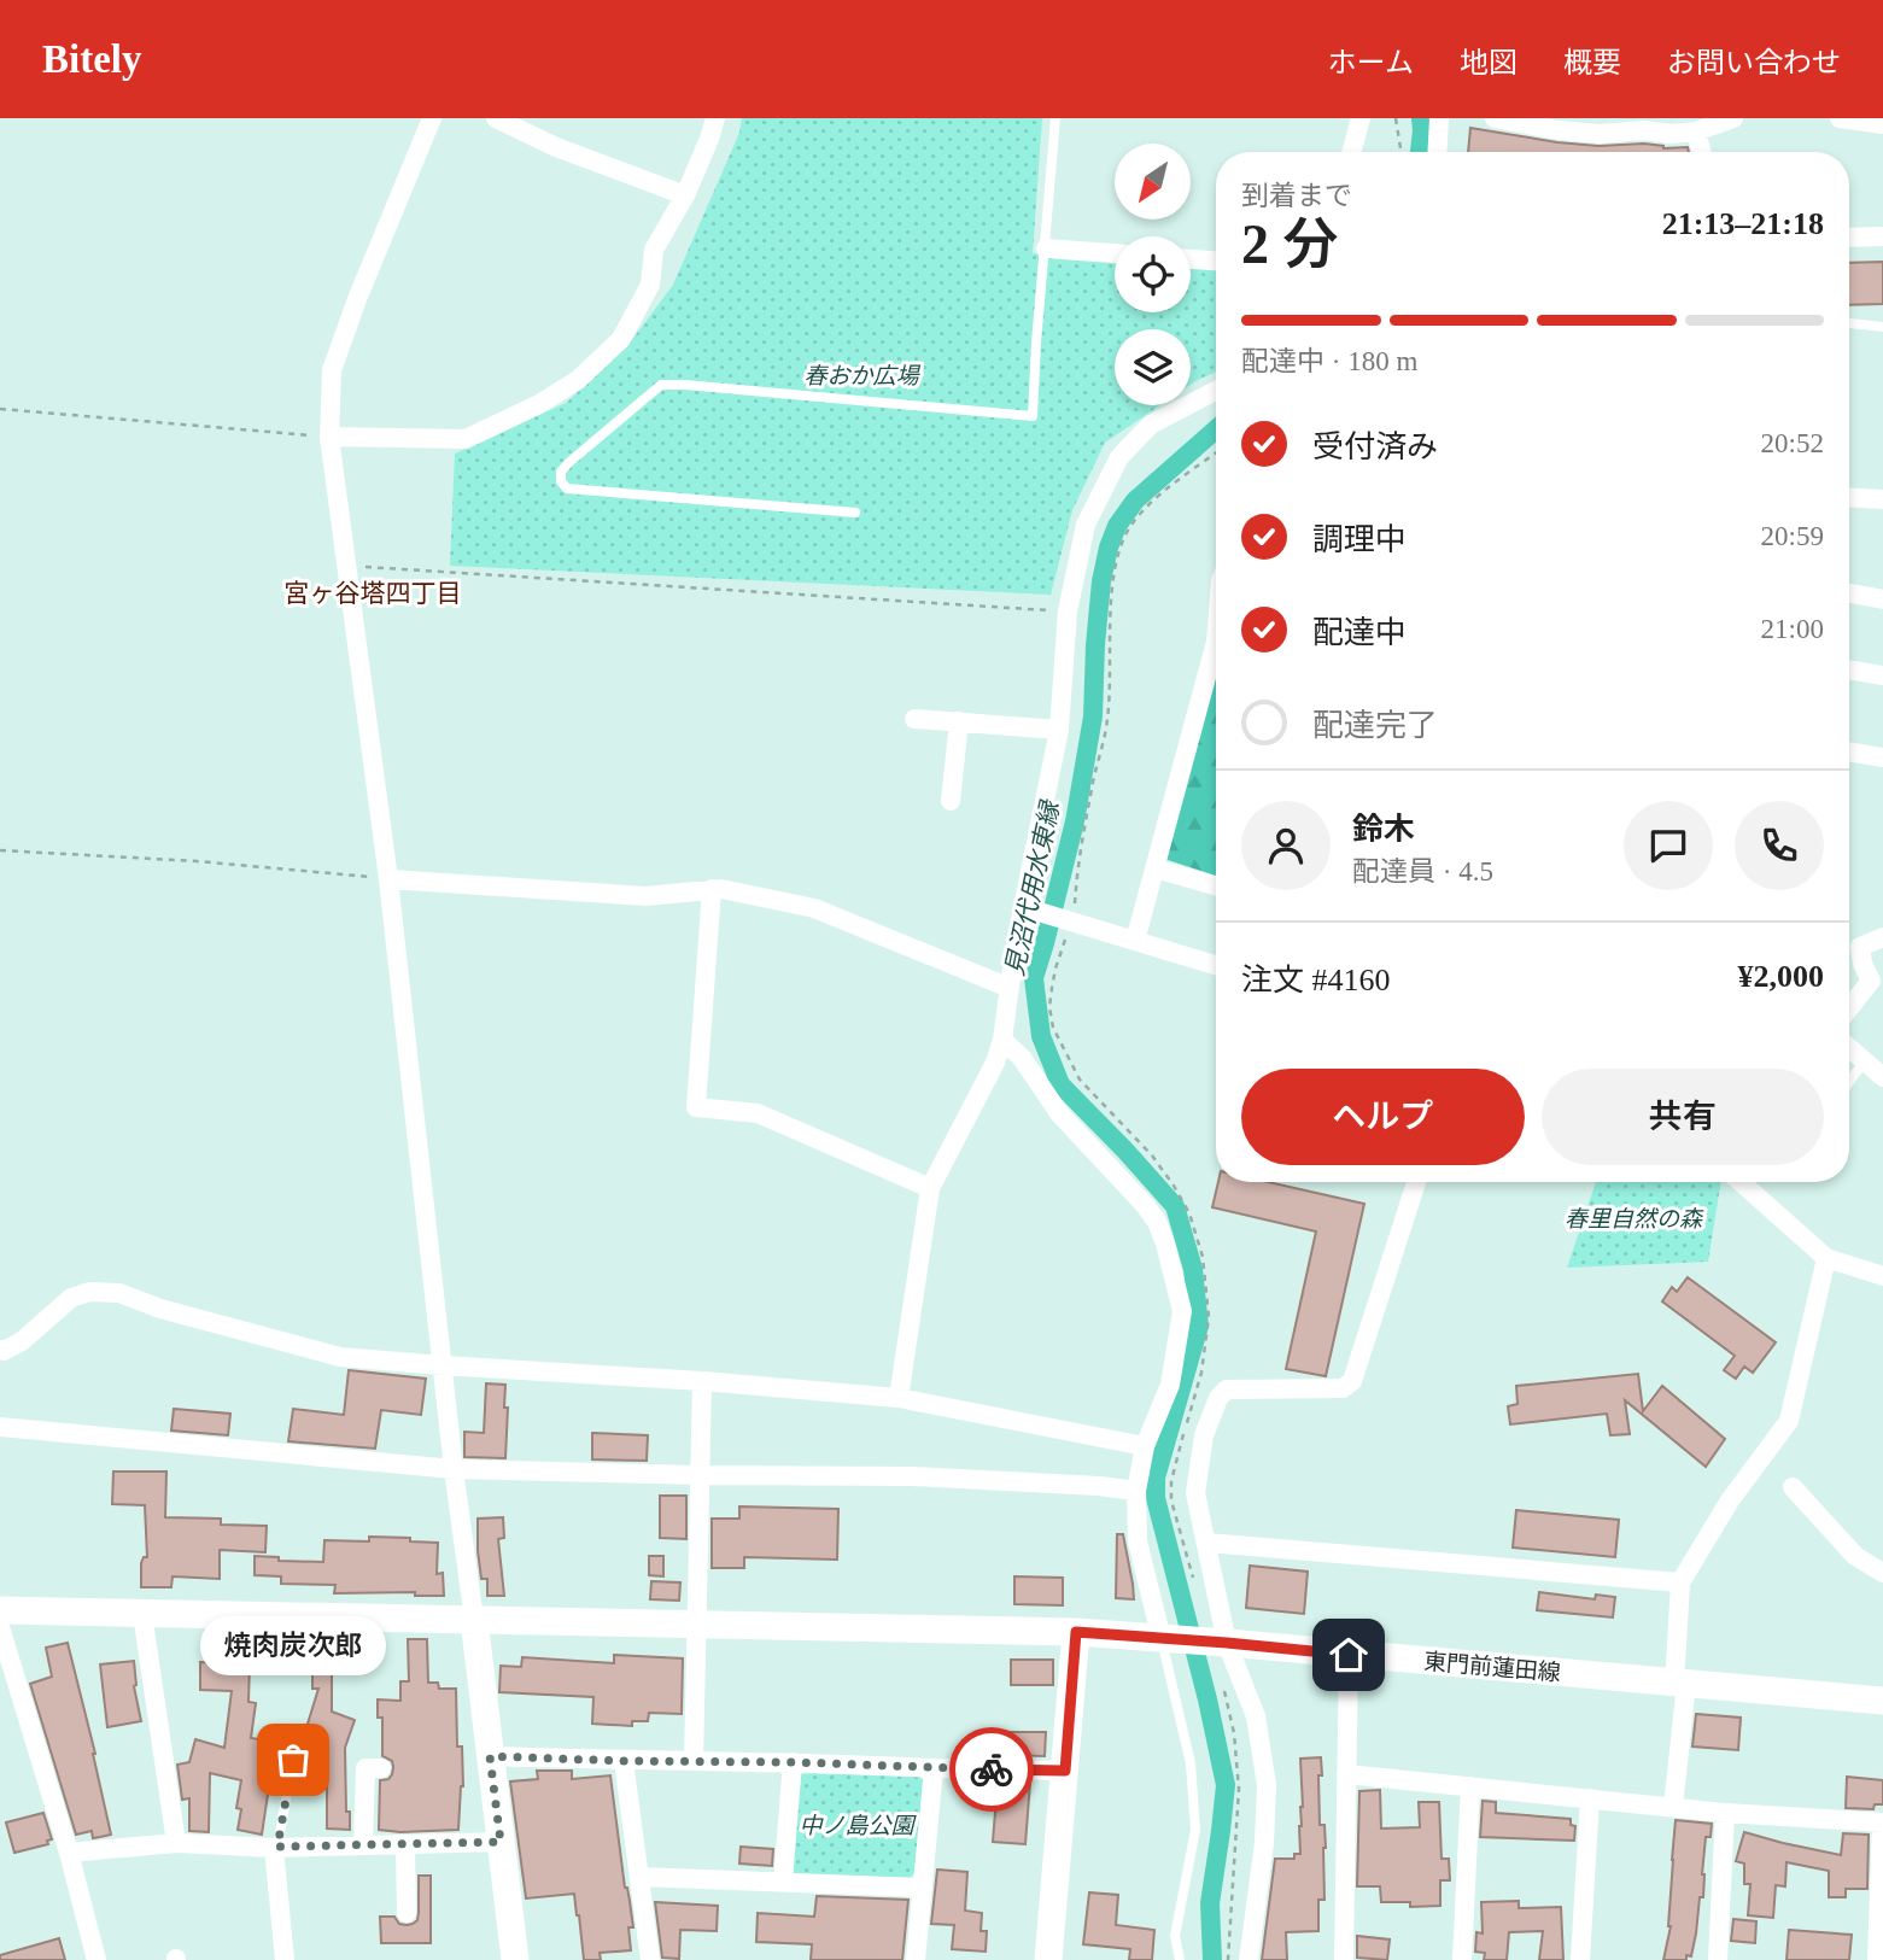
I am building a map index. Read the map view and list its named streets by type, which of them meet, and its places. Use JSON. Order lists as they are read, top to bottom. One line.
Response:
{"streets":{"street":["東門前蓮田線"]},"districts":["宮ヶ谷塔四丁目"],"water":["見沼代用水東縁"],"parks":["春おか広場","春里自然の森","中ノ島公園"],"places":["焼肉炭次郎"],"north":"bottom left","page":{"header":"Bitely","nav":["ホーム","地図","概要","お問い合わせ"],"heading":["2 分","到着まで","21:13–21:18"],"panel":["鈴木","配達員 · 4.5","注文 #4160","¥2,000"],"bar":"配達中 · 180 m","list":[["受付済み","20:52"],["調理中","20:59"],["配達中","21:00"],"配達完了"],"buttons":["ヘルプ","共有"],"bubble":"焼肉炭次郎"}}
